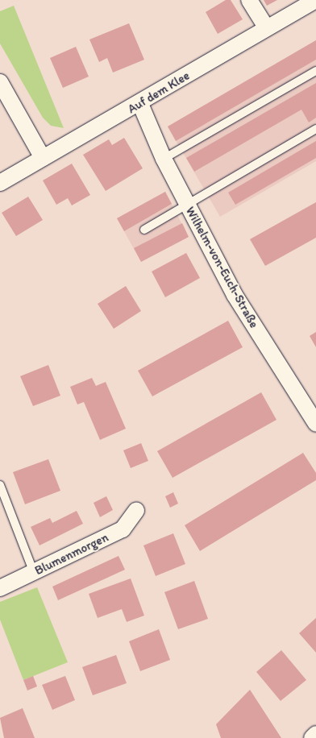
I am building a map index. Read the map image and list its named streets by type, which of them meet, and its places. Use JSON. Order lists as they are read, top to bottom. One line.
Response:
{"streets":{"street":["Auf dem Klee","Wilhelm-von-Euch-Straße","Blumenmorgen"]},"crossings":[["Auf dem Klee","Wilhelm-von-Euch-Straße"]]}
